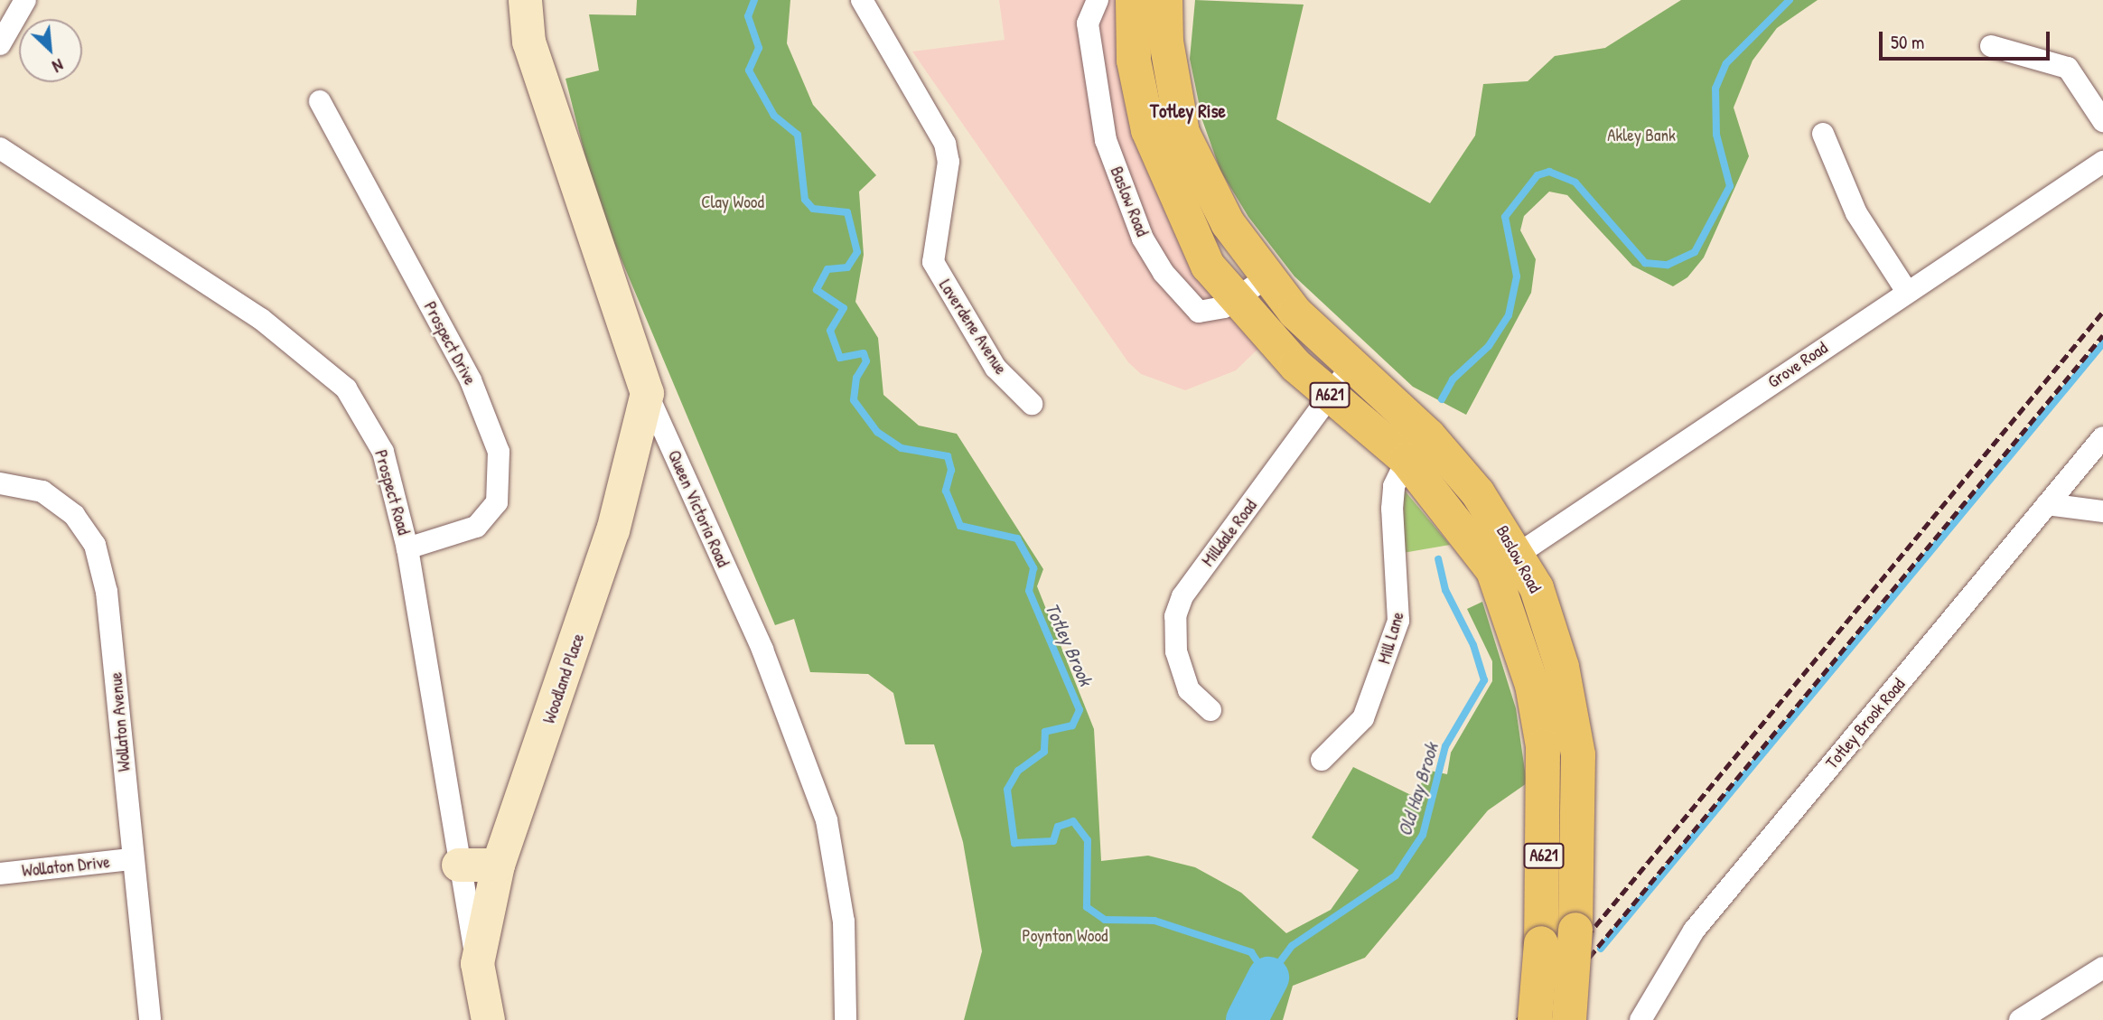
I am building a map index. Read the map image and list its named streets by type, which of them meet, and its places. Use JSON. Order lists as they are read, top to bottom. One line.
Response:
{"streets":{"main road":["Baslow Road","A621"],"street":["Laverdene Avenue","Prospect Drive","Grove Road","Prospect Road","Queen Victoria Road","Milldale Road","Mill Lane","Woodland Place","Wollaton Avenue","Totley Brook Road","Wollaton Drive"]},"crossings":[["Baslow Road","Grove Road"],["Baslow Road","A621"],["Baslow Road","Milldale Road"],["Prospect Drive","Prospect Road"],["Grove Road","A621"],["A621","Milldale Road"],["A621","Mill Lane"],["Prospect Road","Woodland Place"],["Queen Victoria Road","Woodland Place"],["Wollaton Avenue","Wollaton Drive"]],"districts":["Totley Rise"],"water":["Totley Brook","Old Hay Brook"],"parks":["Akley Bank","Clay Wood","Poynton Wood"],"scale_bar":"50 m","north":"bottom right"}
